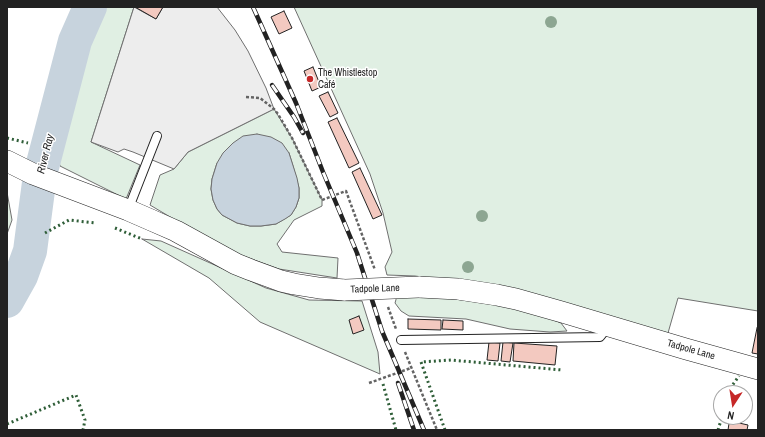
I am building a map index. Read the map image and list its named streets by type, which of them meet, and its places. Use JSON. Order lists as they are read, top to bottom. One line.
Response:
{"streets":{"street":["Tadpole Lane"]},"water":["River Ray"],"places":["The Whistlestop Café"],"north":"bottom"}
